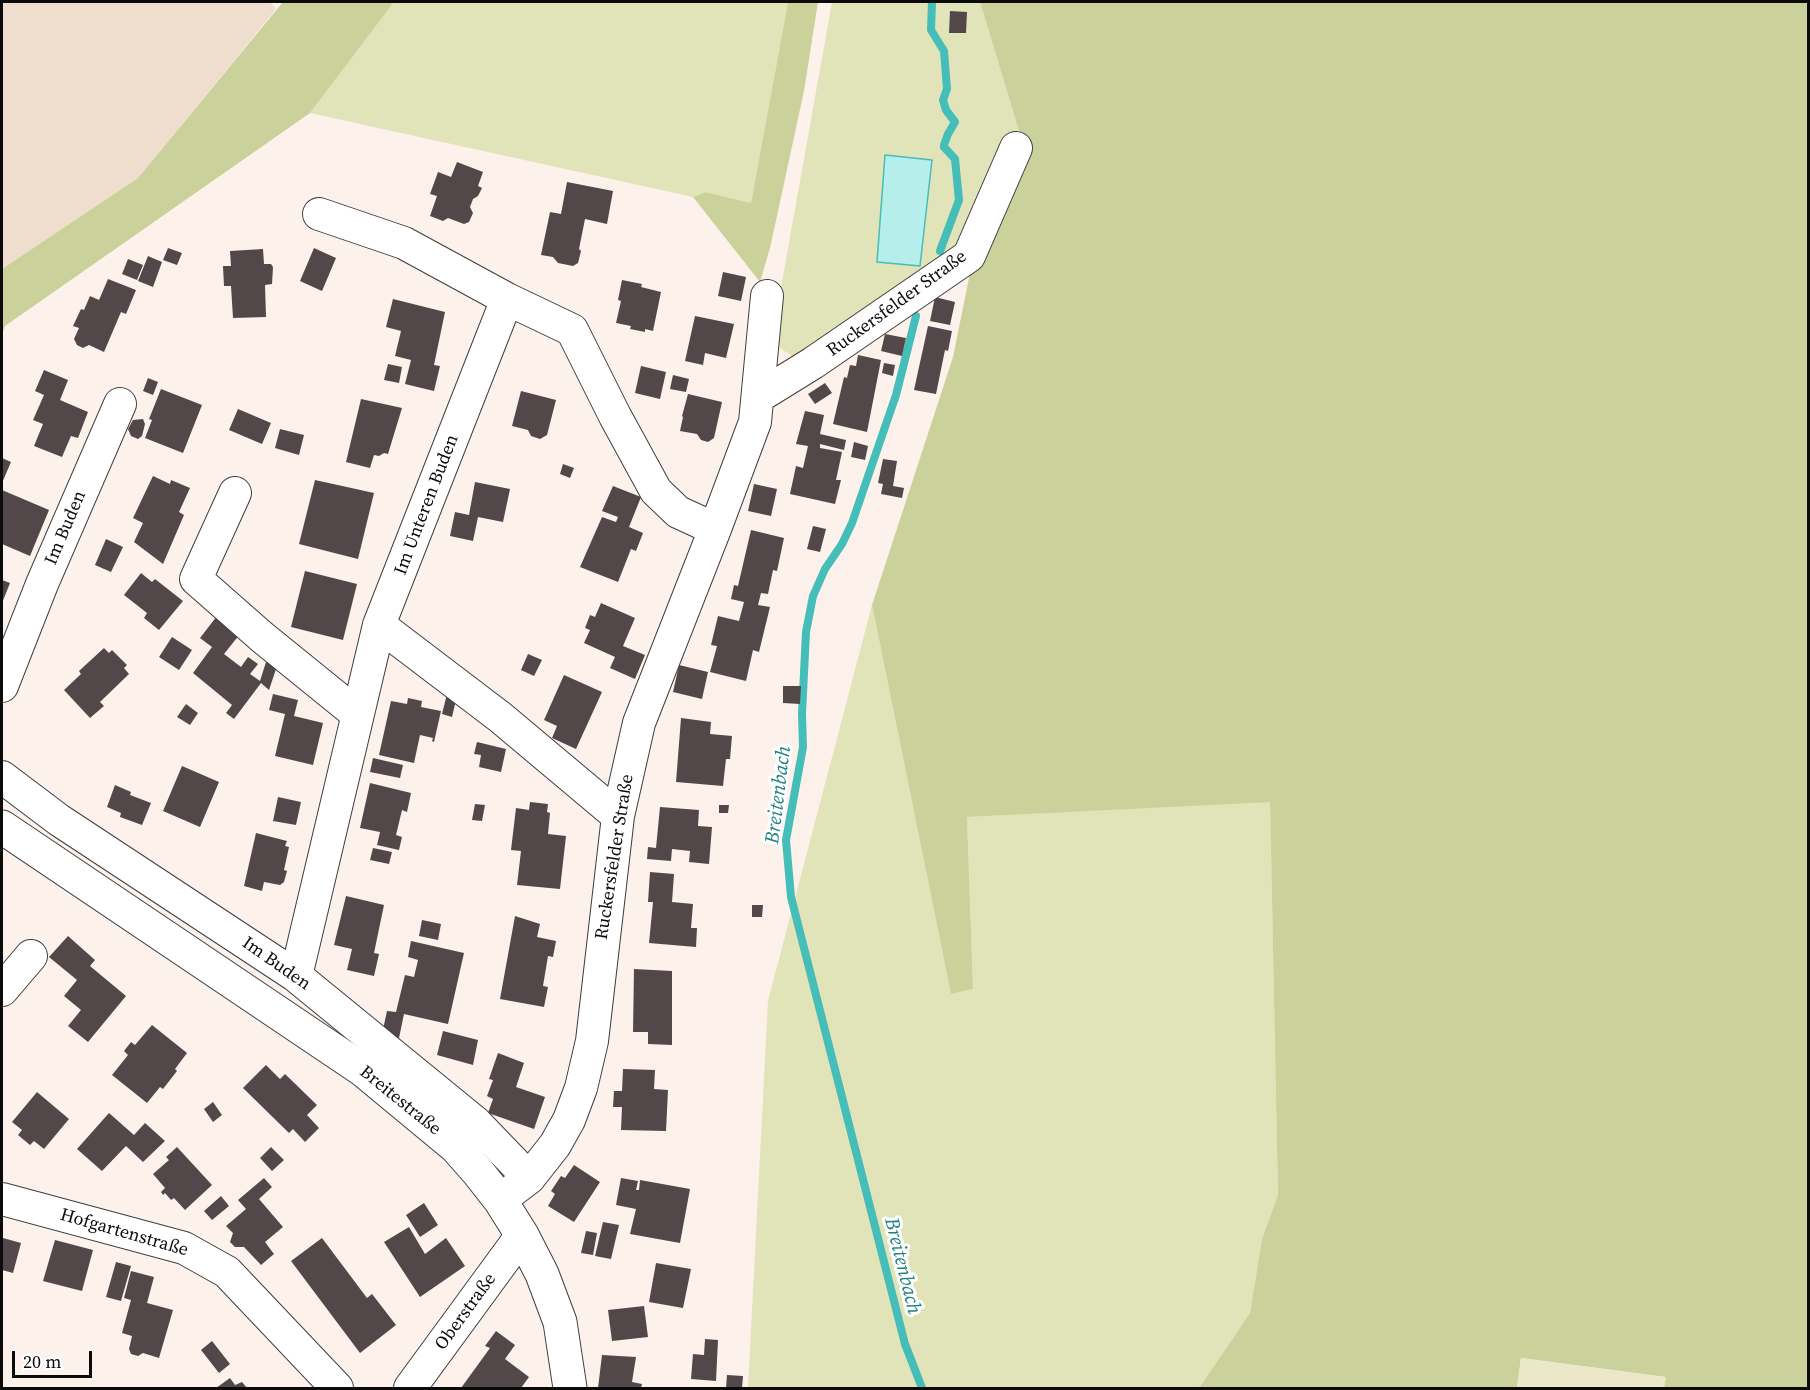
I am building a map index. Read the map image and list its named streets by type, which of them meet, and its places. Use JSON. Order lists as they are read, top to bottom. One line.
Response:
{"streets":{"street":["Ruckersfelder Straße","Im Unteren Buden","Im Buden","Breitestraße","Hofgartenstraße","Oberstraße"]},"crossings":[["Ruckersfelder Straße","Im Buden"],["Ruckersfelder Straße","Breitestraße"],["Im Unteren Buden","Im Buden"],["Breitestraße","Oberstraße"]],"water":["Breitenbach"],"scale_bar":"20 m"}
